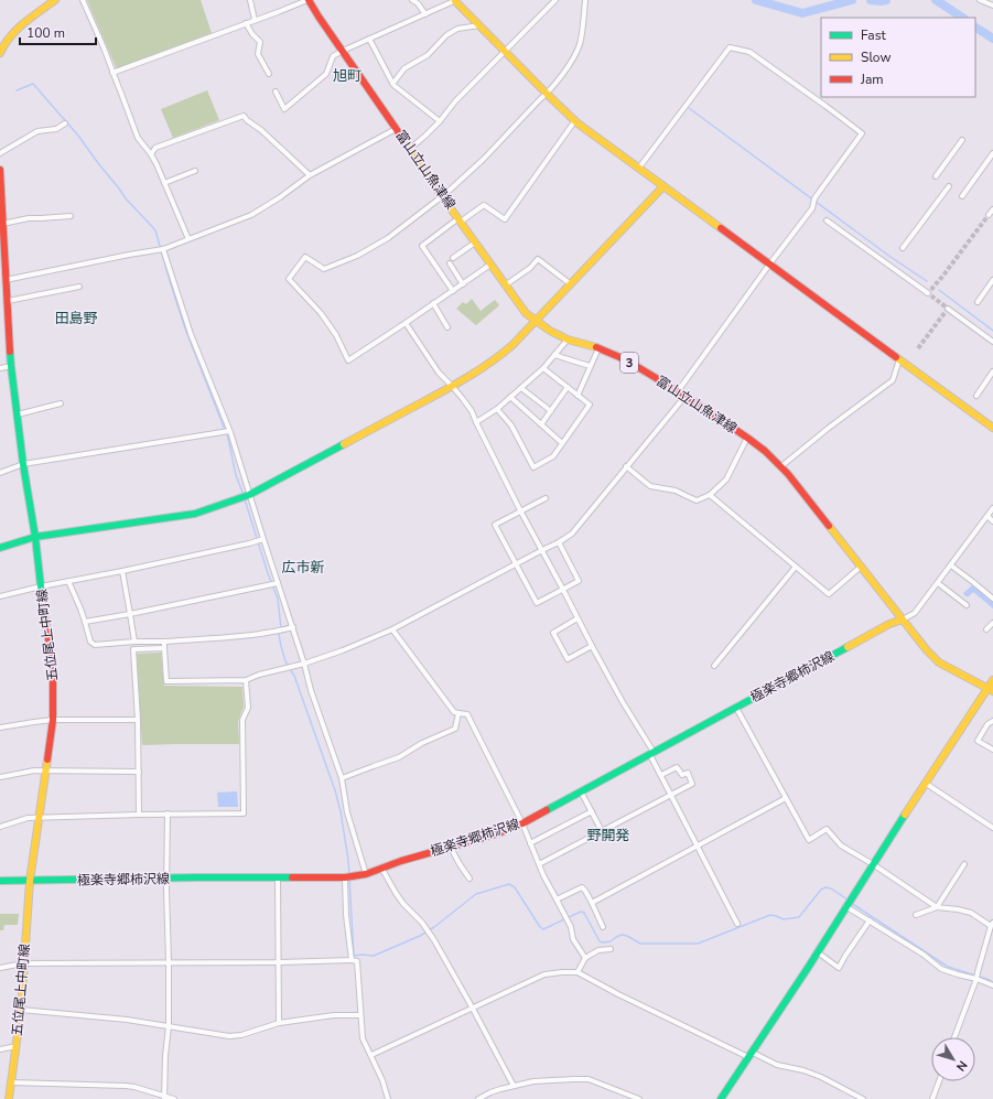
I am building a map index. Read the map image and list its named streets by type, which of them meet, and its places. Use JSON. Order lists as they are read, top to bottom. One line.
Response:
{"streets":{"main road":["富山立山魚津線","3","五位尾上中町線","極楽寺郷柿沢線"]},"crossings":[["富山立山魚津線","極楽寺郷柿沢線"],["五位尾上中町線","極楽寺郷柿沢線"]],"districts":["旭町","田島野","広市新","野開発"],"legend":["Fast","Slow","Jam"],"scale_bar":"100 m","north":"bottom right"}
